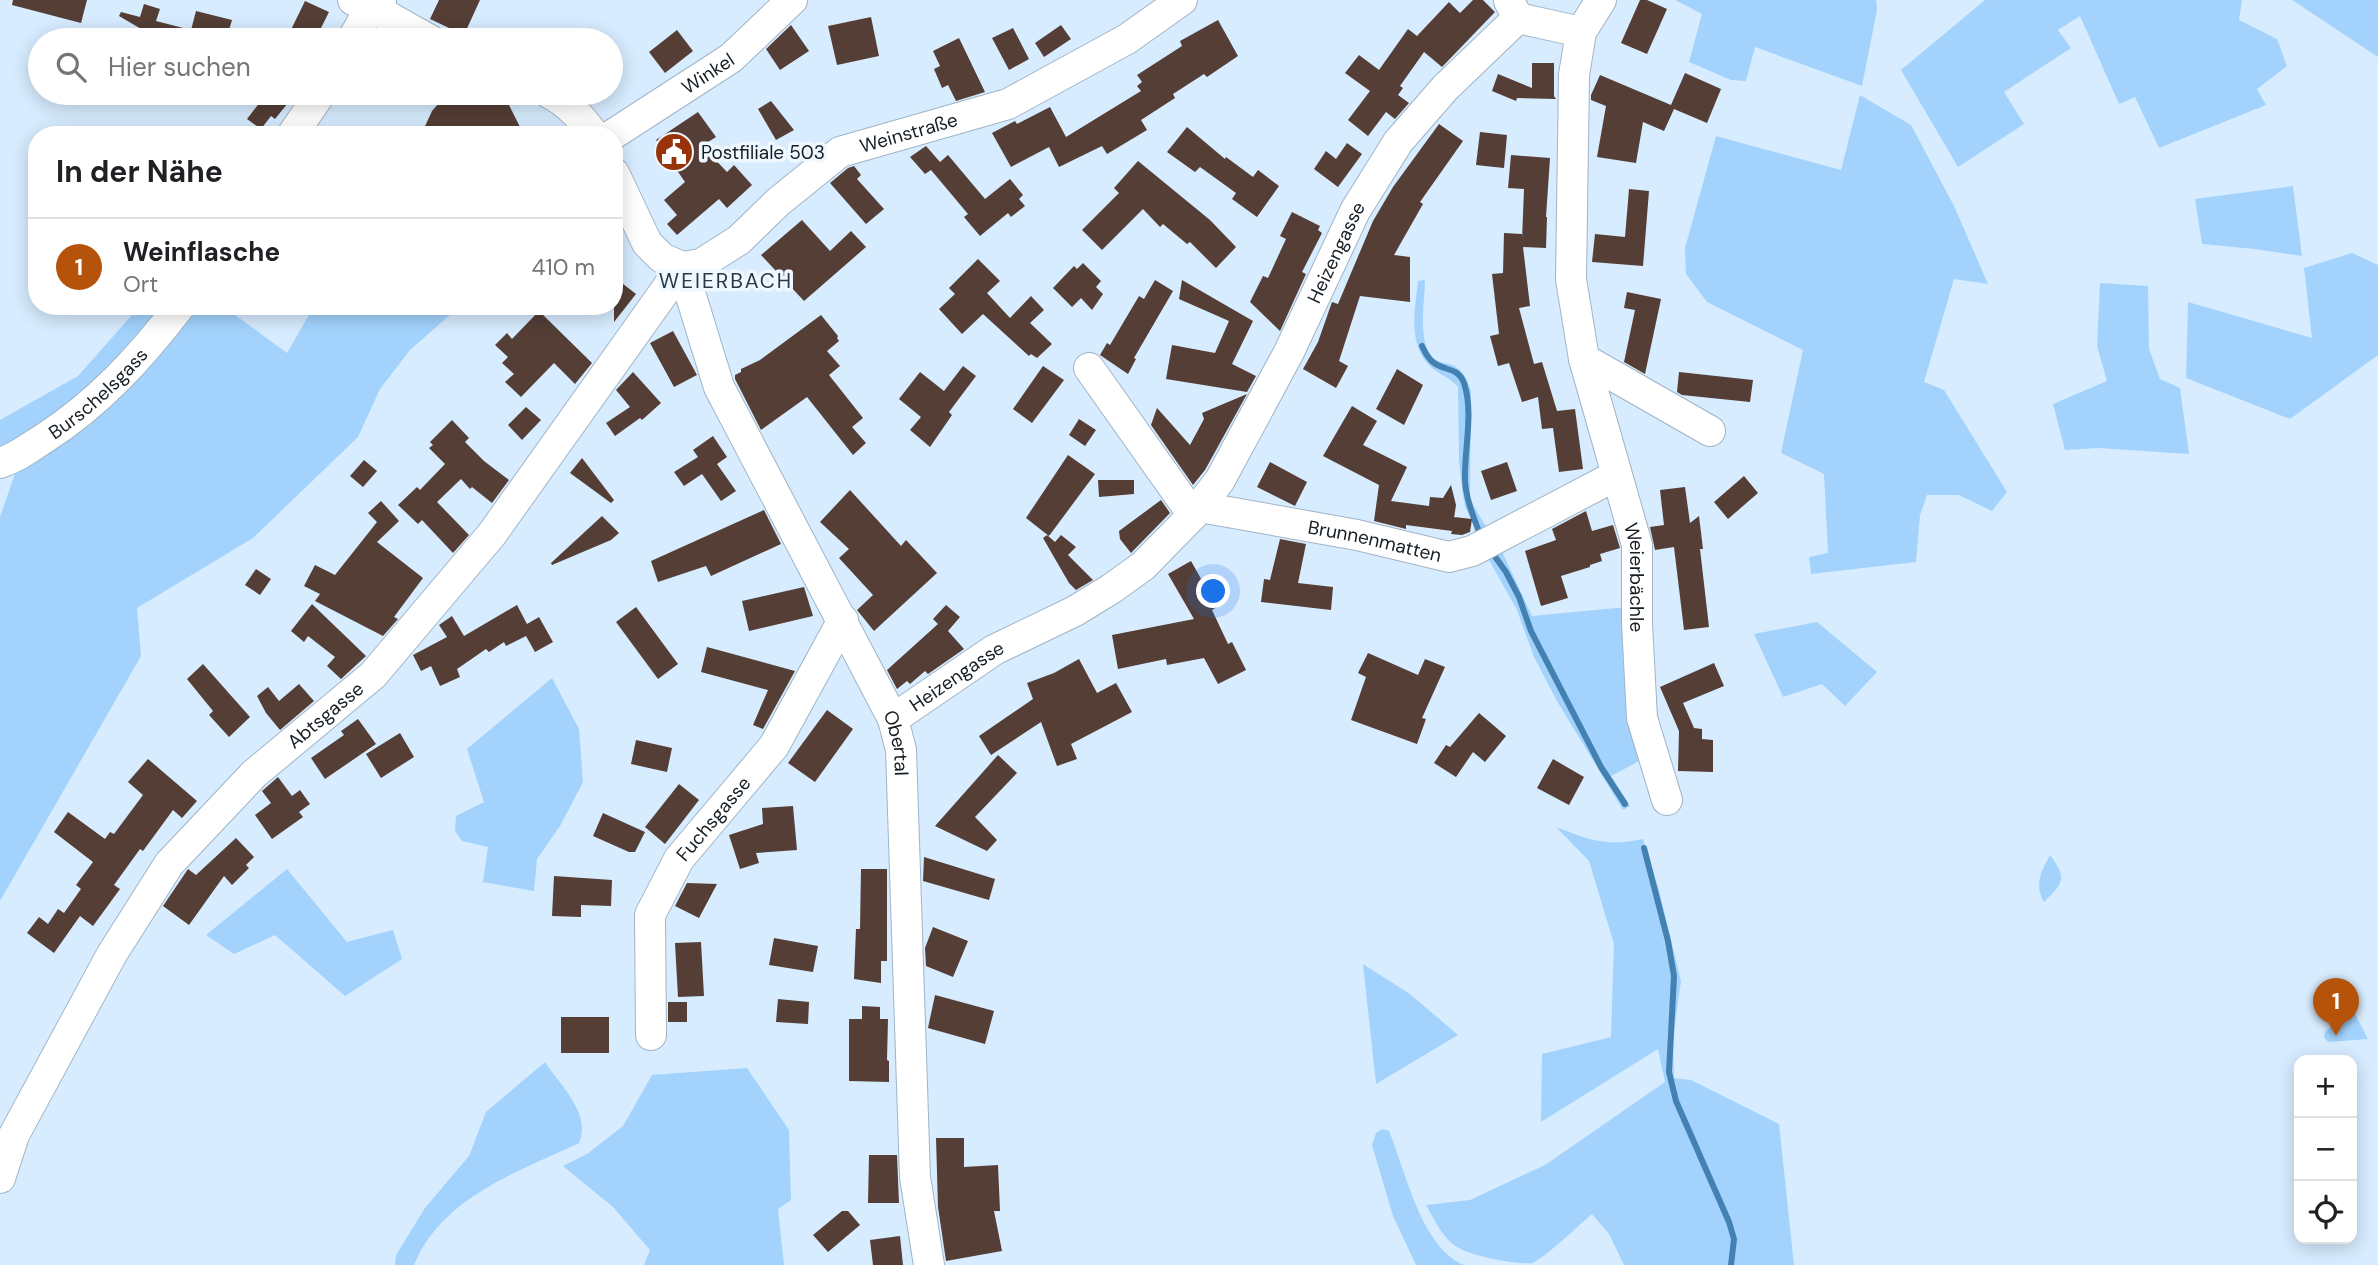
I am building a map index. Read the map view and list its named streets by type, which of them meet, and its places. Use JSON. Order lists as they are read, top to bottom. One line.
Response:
{"streets":{"street":["Winkel","Weinstraße","Heizengasse","Burschelsgass","Brunnenmatten","Weierbächle","Abtsgasse","Obertal","Fuchsgasse"]},"crossings":[["Weinstraße","Abtsgasse"],["Weinstraße","Obertal"],["Heizengasse","Brunnenmatten"],["Heizengasse","Obertal"],["Brunnenmatten","Weierbächle"],["Abtsgasse","Obertal"],["Obertal","Fuchsgasse"]],"districts":["WEIERBACH"],"places":{"public building":["Postfiliale 503"]},"page":{"search":"Hier suchen","heading":"In der Nähe","list":[{"mark":"1","name":"Weinflasche","note":"Ort","value":"410 m"}],"pins":"1","map_buttons":["+","−"]}}
